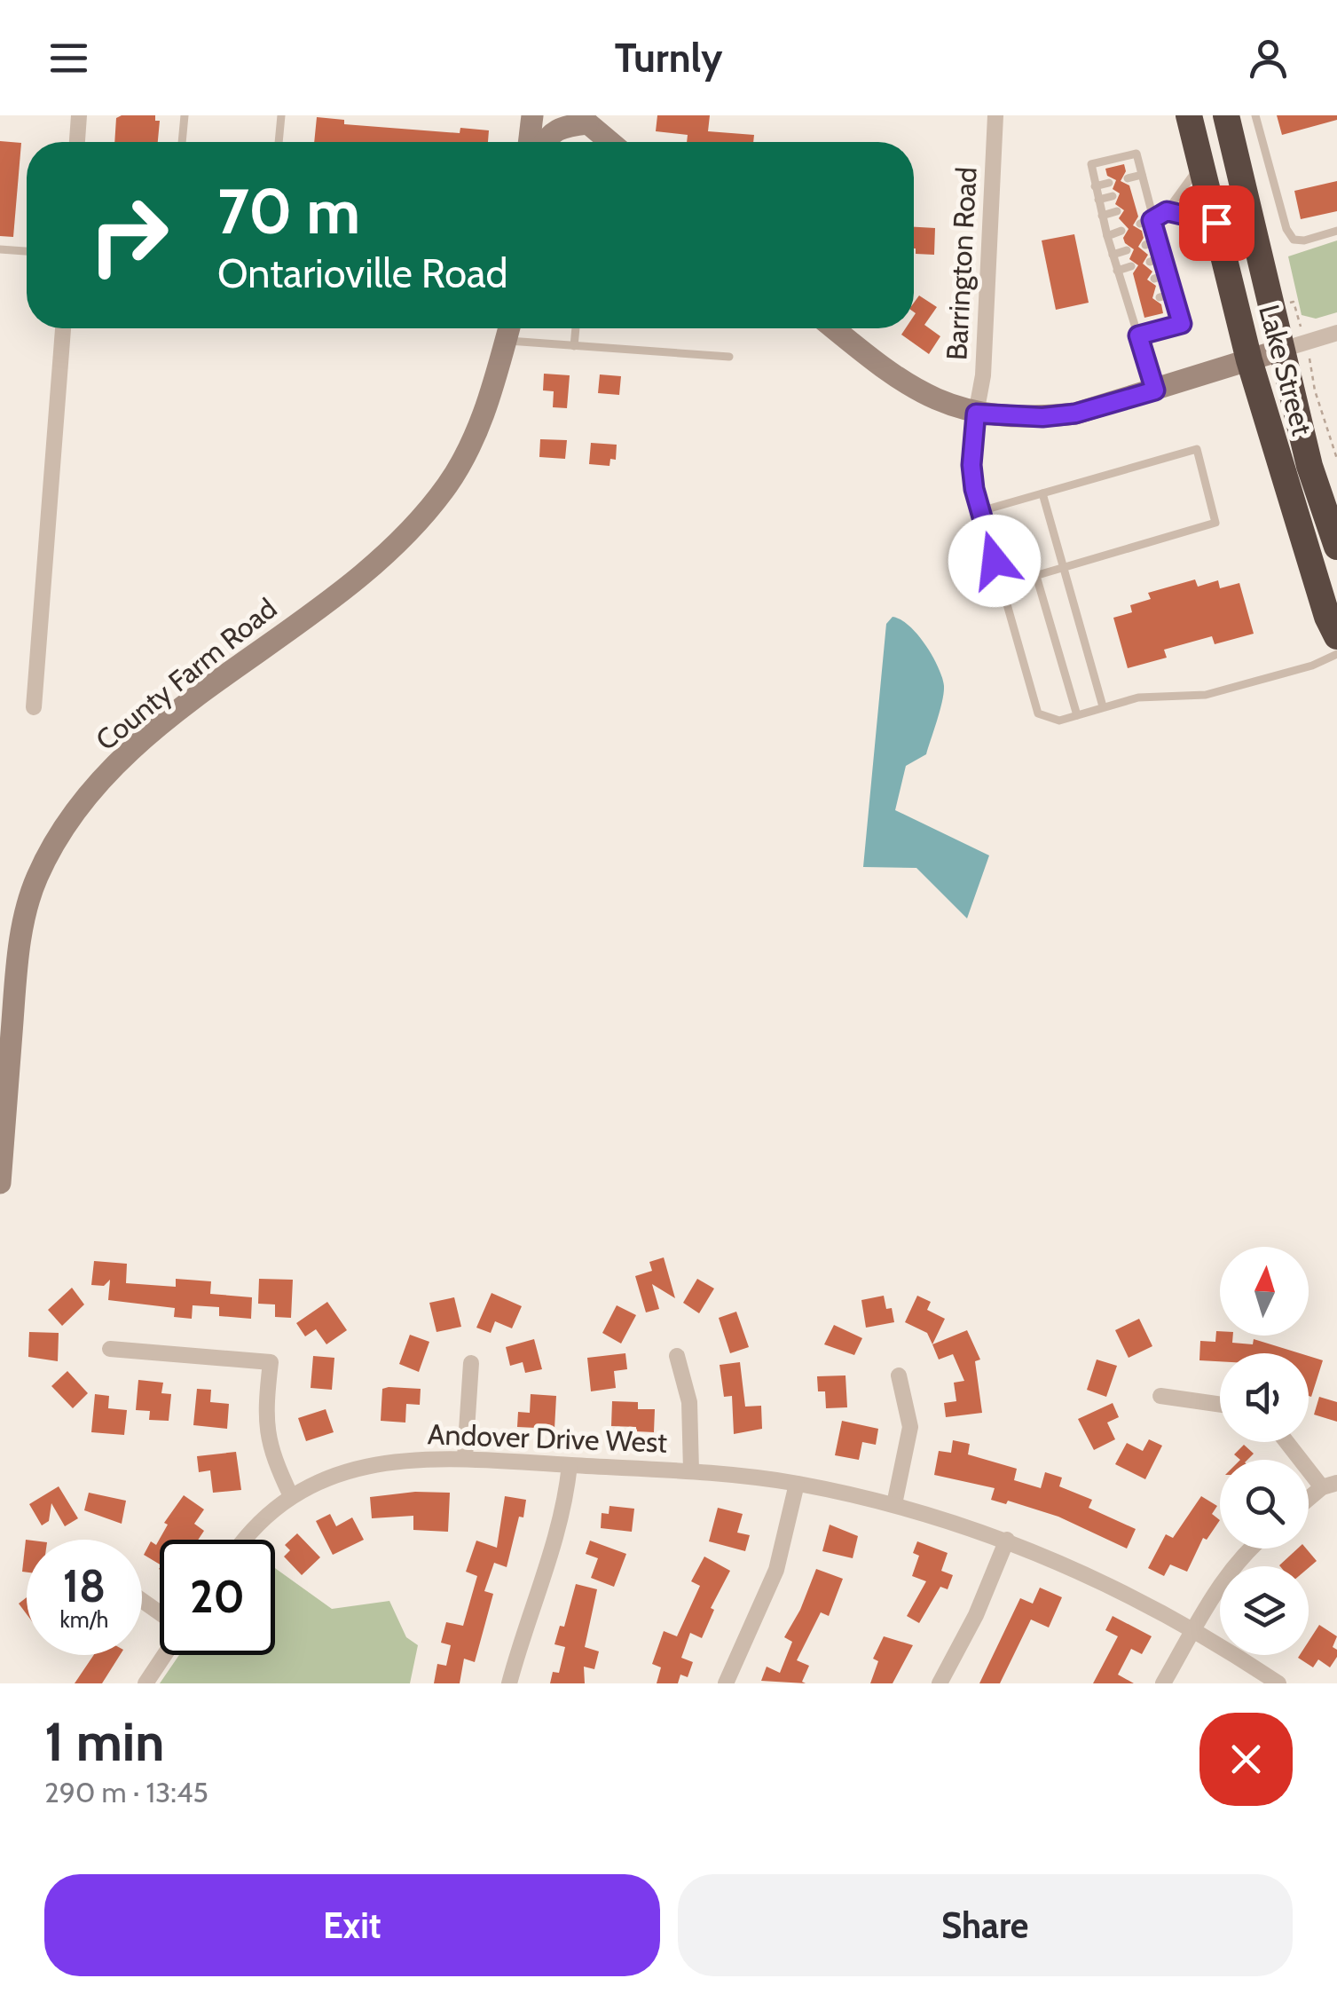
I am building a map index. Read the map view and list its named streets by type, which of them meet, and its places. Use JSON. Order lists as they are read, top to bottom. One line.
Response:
{"streets":{"highway":["Lake Street"],"main road":["County Farm Road"],"street":["Barrington Road","Andover Drive West"]},"north":"top","page":{"header":"Turnly","turn":["70 m","Ontarioville Road"],"speed":"18 km/h","limit":"20","heading":["1 min","290 m · 13:45"],"buttons":["Exit","Share"]}}
